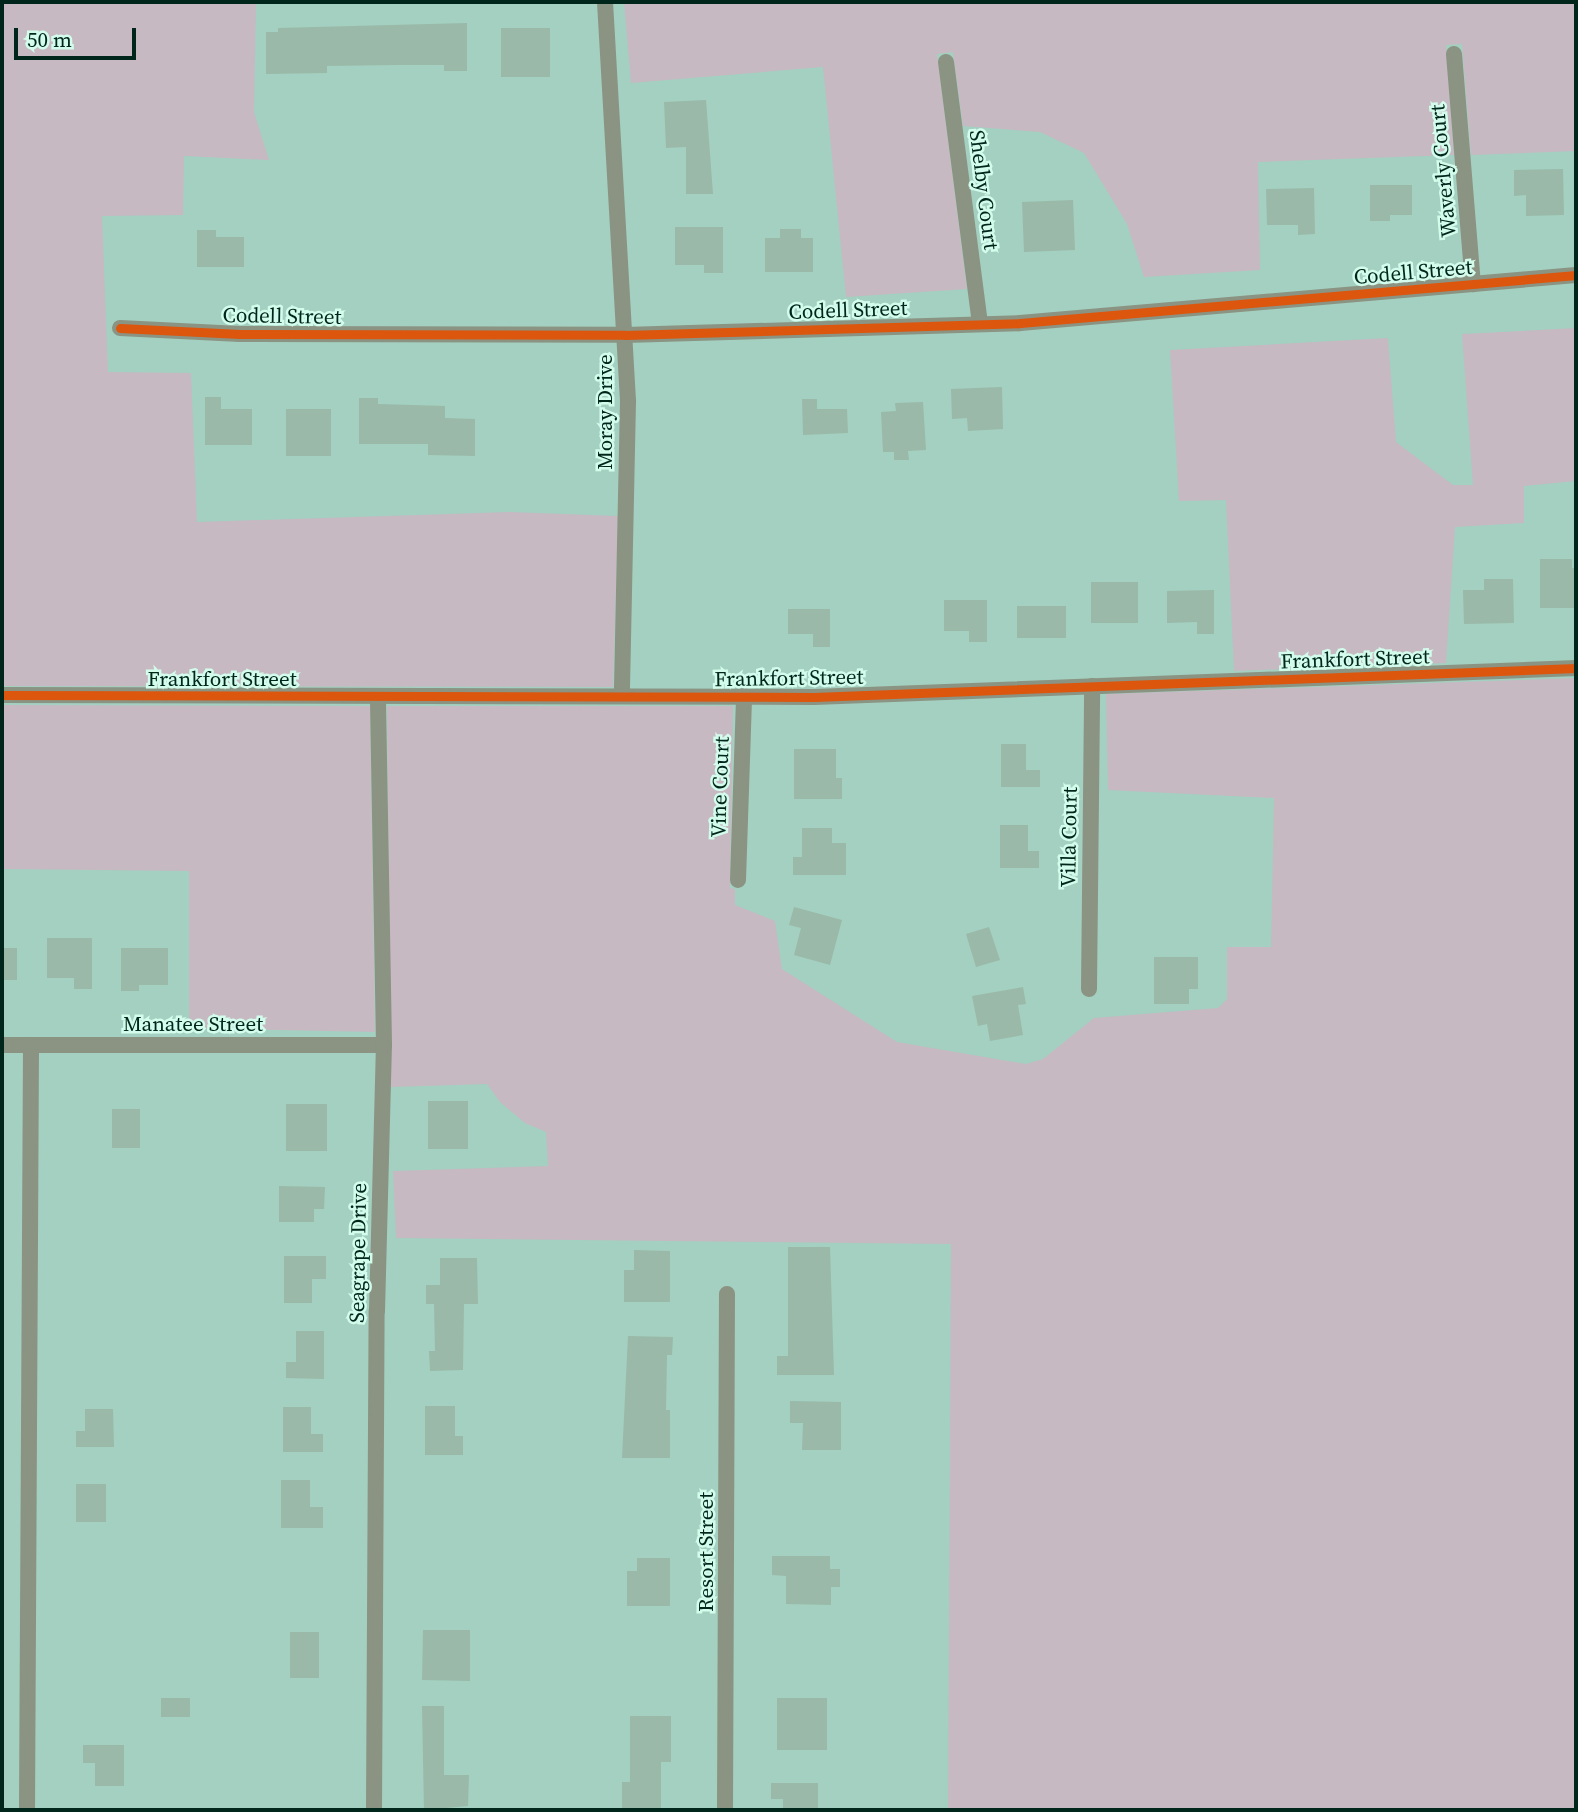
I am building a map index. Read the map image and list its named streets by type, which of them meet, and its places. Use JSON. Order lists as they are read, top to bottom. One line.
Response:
{"streets":{"street":["Waverly Court","Shelby Court","Codell Street","Moray Drive","Frankfort Street","Vine Court","Villa Court","Manatee Street","Seagrape Drive","Resort Street"]},"crossings":[["Waverly Court","Codell Street"],["Shelby Court","Codell Street"],["Codell Street","Moray Drive"],["Moray Drive","Frankfort Street"],["Frankfort Street","Vine Court"],["Frankfort Street","Villa Court"],["Frankfort Street","Seagrape Drive"],["Manatee Street","Seagrape Drive"]],"scale_bar":"50 m"}
